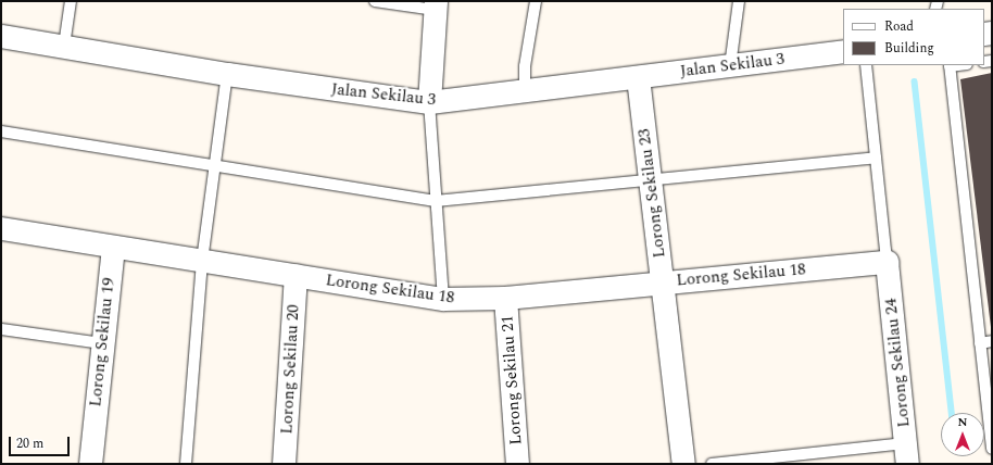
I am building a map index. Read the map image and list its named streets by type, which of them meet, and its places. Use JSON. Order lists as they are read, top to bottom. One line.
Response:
{"streets":{"street":["Jalan Sekilau 3","Lorong Sekilau 23","Lorong Sekilau 18","Lorong Sekilau 19","Lorong Sekilau 24","Lorong Sekilau 20","Lorong Sekilau 21"]},"crossings":[["Jalan Sekilau 3","Lorong Sekilau 23"],["Lorong Sekilau 23","Lorong Sekilau 18"],["Lorong Sekilau 18","Lorong Sekilau 19"],["Lorong Sekilau 18","Lorong Sekilau 24"],["Lorong Sekilau 18","Lorong Sekilau 20"],["Lorong Sekilau 18","Lorong Sekilau 21"]],"legend":["Road","Building"],"scale_bar":"20 m","north":"top"}
